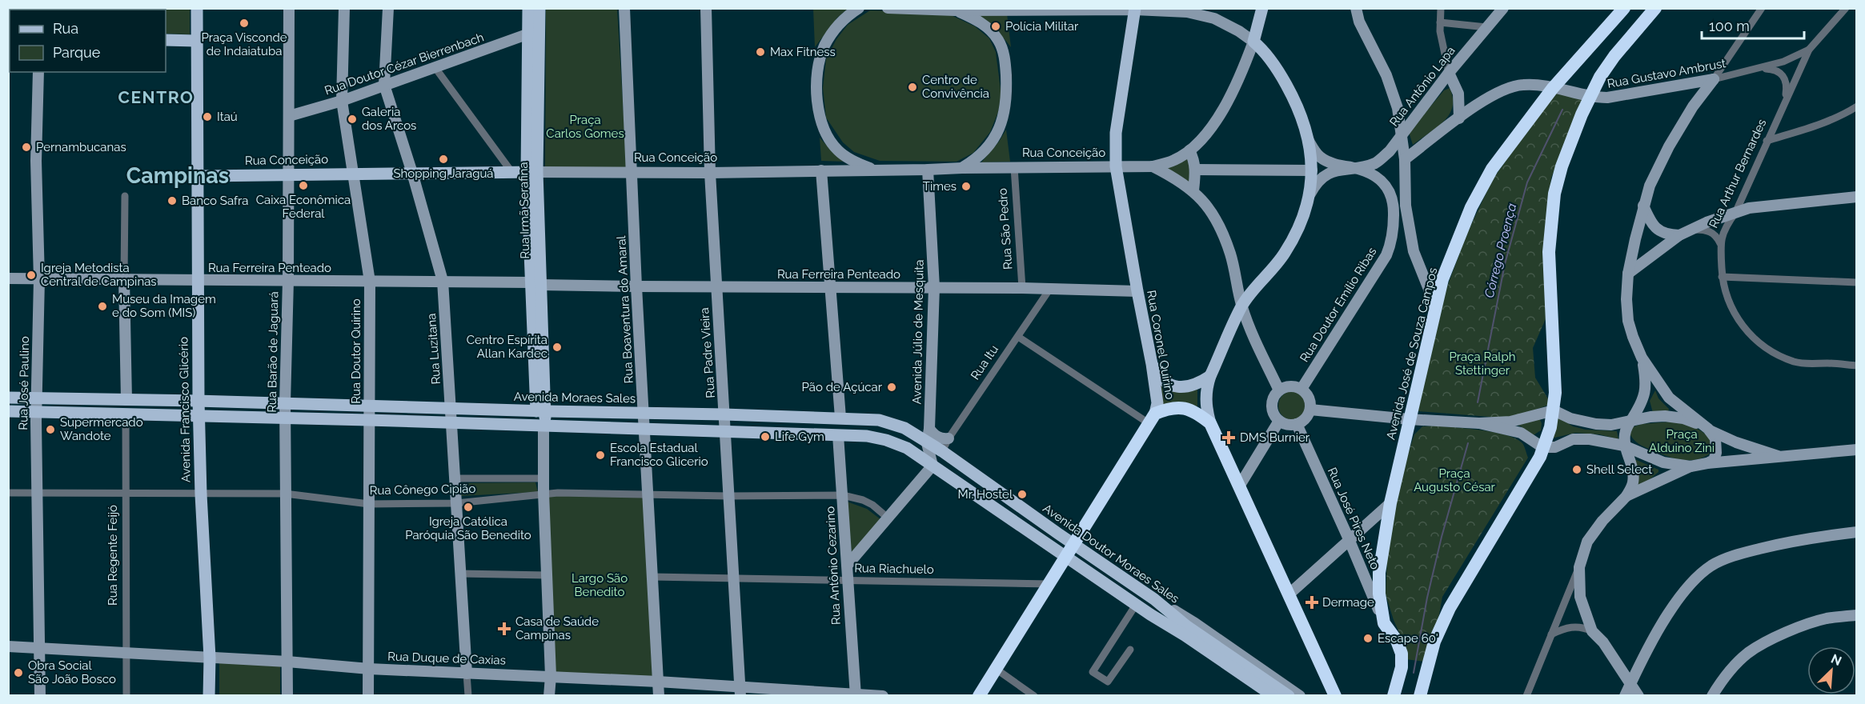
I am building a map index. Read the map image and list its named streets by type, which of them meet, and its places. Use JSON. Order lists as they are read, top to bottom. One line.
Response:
{"streets":{"highway":["Avenida José de Souza Campos"],"main road":["Rua Doutor Cézar Bierrenbach","Rua Gustavo Ambrust","Rua Antônio Lapa","Rua Conceição","Rua Irmã Serafina","Rua Ferreira Penteado","Rua Doutor Emílio Ribas","Rua Boaventura do Amaral","Avenida Júlio de Mesquita","Rua Coronel Quirino","Rua Luzitana","Rua Doutor Quirino","Rua Barão de Jaguará","Rua Padre Vieira","Rua José Paulino","Avenida Moraes Sales","Avenida Francisco Glicério","Rua José Pires Neto","Avenida Doutor Moraes Sales","Rua Antônio Cezarino","Rua Duque de Caxias"],"street":["Rua Arthur Bernardes","Rua São Pedro","Rua Itu","Rua Cônego Cipião","Rua Regente Feijó","Rua Riachuelo"]},"crossings":[["Rua Doutor Cézar Bierrenbach","Rua Irmã Serafina"],["Rua Doutor Cézar Bierrenbach","Rua Luzitana"],["Rua Doutor Cézar Bierrenbach","Rua Doutor Quirino"],["Rua Doutor Cézar Bierrenbach","Rua Barão de Jaguará"],["Rua Gustavo Ambrust","Rua Arthur Bernardes"],["Rua Gustavo Ambrust","Avenida José de Souza Campos"],["Rua Conceição","Rua Irmã Serafina"],["Rua Conceição","Rua São Pedro"],["Rua Conceição","Rua Boaventura do Amaral"],["Rua Conceição","Avenida Júlio de Mesquita"],["Rua Conceição","Rua Coronel Quirino"],["Rua Conceição","Rua Luzitana"],["Rua Conceição","Rua Doutor Quirino"],["Rua Conceição","Rua Barão de Jaguará"],["Rua Conceição","Rua Padre Vieira"],["Rua Conceição","Avenida Francisco Glicério"],["Rua Irmã Serafina","Rua Ferreira Penteado"],["Rua Irmã Serafina","Avenida Moraes Sales"],["Rua São Pedro","Rua Ferreira Penteado"],["Rua Ferreira Penteado","Rua Boaventura do Amaral"],["Rua Ferreira Penteado","Avenida Júlio de Mesquita"],["Rua Ferreira Penteado","Rua Coronel Quirino"],["Rua Ferreira Penteado","Rua Luzitana"],["Rua Ferreira Penteado","Rua Doutor Quirino"],["Rua Ferreira Penteado","Rua Barão de Jaguará"],["Rua Ferreira Penteado","Rua Padre Vieira"],["Rua Ferreira Penteado","Rua Itu"],["Rua Ferreira Penteado","Rua José Paulino"],["Rua Ferreira Penteado","Avenida Francisco Glicério"],["Rua Doutor Emílio Ribas","Rua José Pires Neto"],["Rua Boaventura do Amaral","Avenida Moraes Sales"],["Rua Boaventura do Amaral","Rua Cônego Cipião"],["Rua Boaventura do Amaral","Rua Riachuelo"],["Rua Boaventura do Amaral","Rua Duque de Caxias"],["Avenida Júlio de Mesquita","Avenida Moraes Sales"],["Avenida Júlio de Mesquita","Avenida Doutor Moraes Sales"],["Rua Luzitana","Avenida Moraes Sales"],["Rua Luzitana","Rua Cônego Cipião"],["Rua Luzitana","Rua Duque de Caxias"],["Rua Doutor Quirino","Avenida Moraes Sales"],["Rua Doutor Quirino","Rua Cônego Cipião"],["Rua Doutor Quirino","Rua Duque de Caxias"],["Rua Barão de Jaguará","Avenida Moraes Sales"],["Rua Barão de Jaguará","Rua Cônego Cipião"],["Rua Barão de Jaguará","Rua Duque de Caxias"],["Rua Padre Vieira","Avenida Moraes Sales"],["Rua Padre Vieira","Rua Cônego Cipião"],["Rua Padre Vieira","Rua Riachuelo"],["Rua Padre Vieira","Rua Duque de Caxias"],["Avenida José de Souza Campos","Rua José Pires Neto"],["Rua Itu","Avenida Moraes Sales"],["Rua Itu","Avenida Doutor Moraes Sales"],["Rua José Paulino","Rua Cônego Cipião"],["Rua José Paulino","Rua Duque de Caxias"],["Avenida Moraes Sales","Avenida Francisco Glicério"],["Avenida Moraes Sales","Avenida Doutor Moraes Sales"],["Avenida Francisco Glicério","Rua Cônego Cipião"],["Avenida Francisco Glicério","Rua Duque de Caxias"],["Rua Cônego Cipião","Rua Regente Feijó"],["Rua Cônego Cipião","Rua Antônio Cezarino"],["Rua Regente Feijó","Rua Duque de Caxias"],["Rua Antônio Cezarino","Rua Riachuelo"],["Rua Antônio Cezarino","Rua Duque de Caxias"]],"districts":["CENTRO","Campinas"],"water":["Córrego Proença"],"parks":["Praça Carlos Gomes","Praça Ralph Stettinger","Praça Alduino Zini","Praça Augusto César","Largo São Benedito"],"places":{"other":["Praça Visconde de Indaiatuba","Polícia Militar","Max Fitness","Centro de Convivência","Itaú","Galeria dos Arcos","Pernambucanas","Shopping Jaraguá","Caixa Econômica Federal","Times","Banco Safra","Igreja Metodista Central de Campinas","Museu da Imagem e do Som (MIS)","Centro Espírita Allan Kardec","Pão de Açúcar","Supermercado Wandote","Life Gym","Escola Estadual Francisco Glicerio","Shell Select","Mr. Hostel","Igreja Católica Paróquia São Benedito","Escape 60'","Obra Social São João Bosco"],"health":["DMS Burnier","Dermage","Casa de Saúde Campinas"]},"legend":["Rua","Parque"],"scale_bar":"100 m","north":"top right"}
